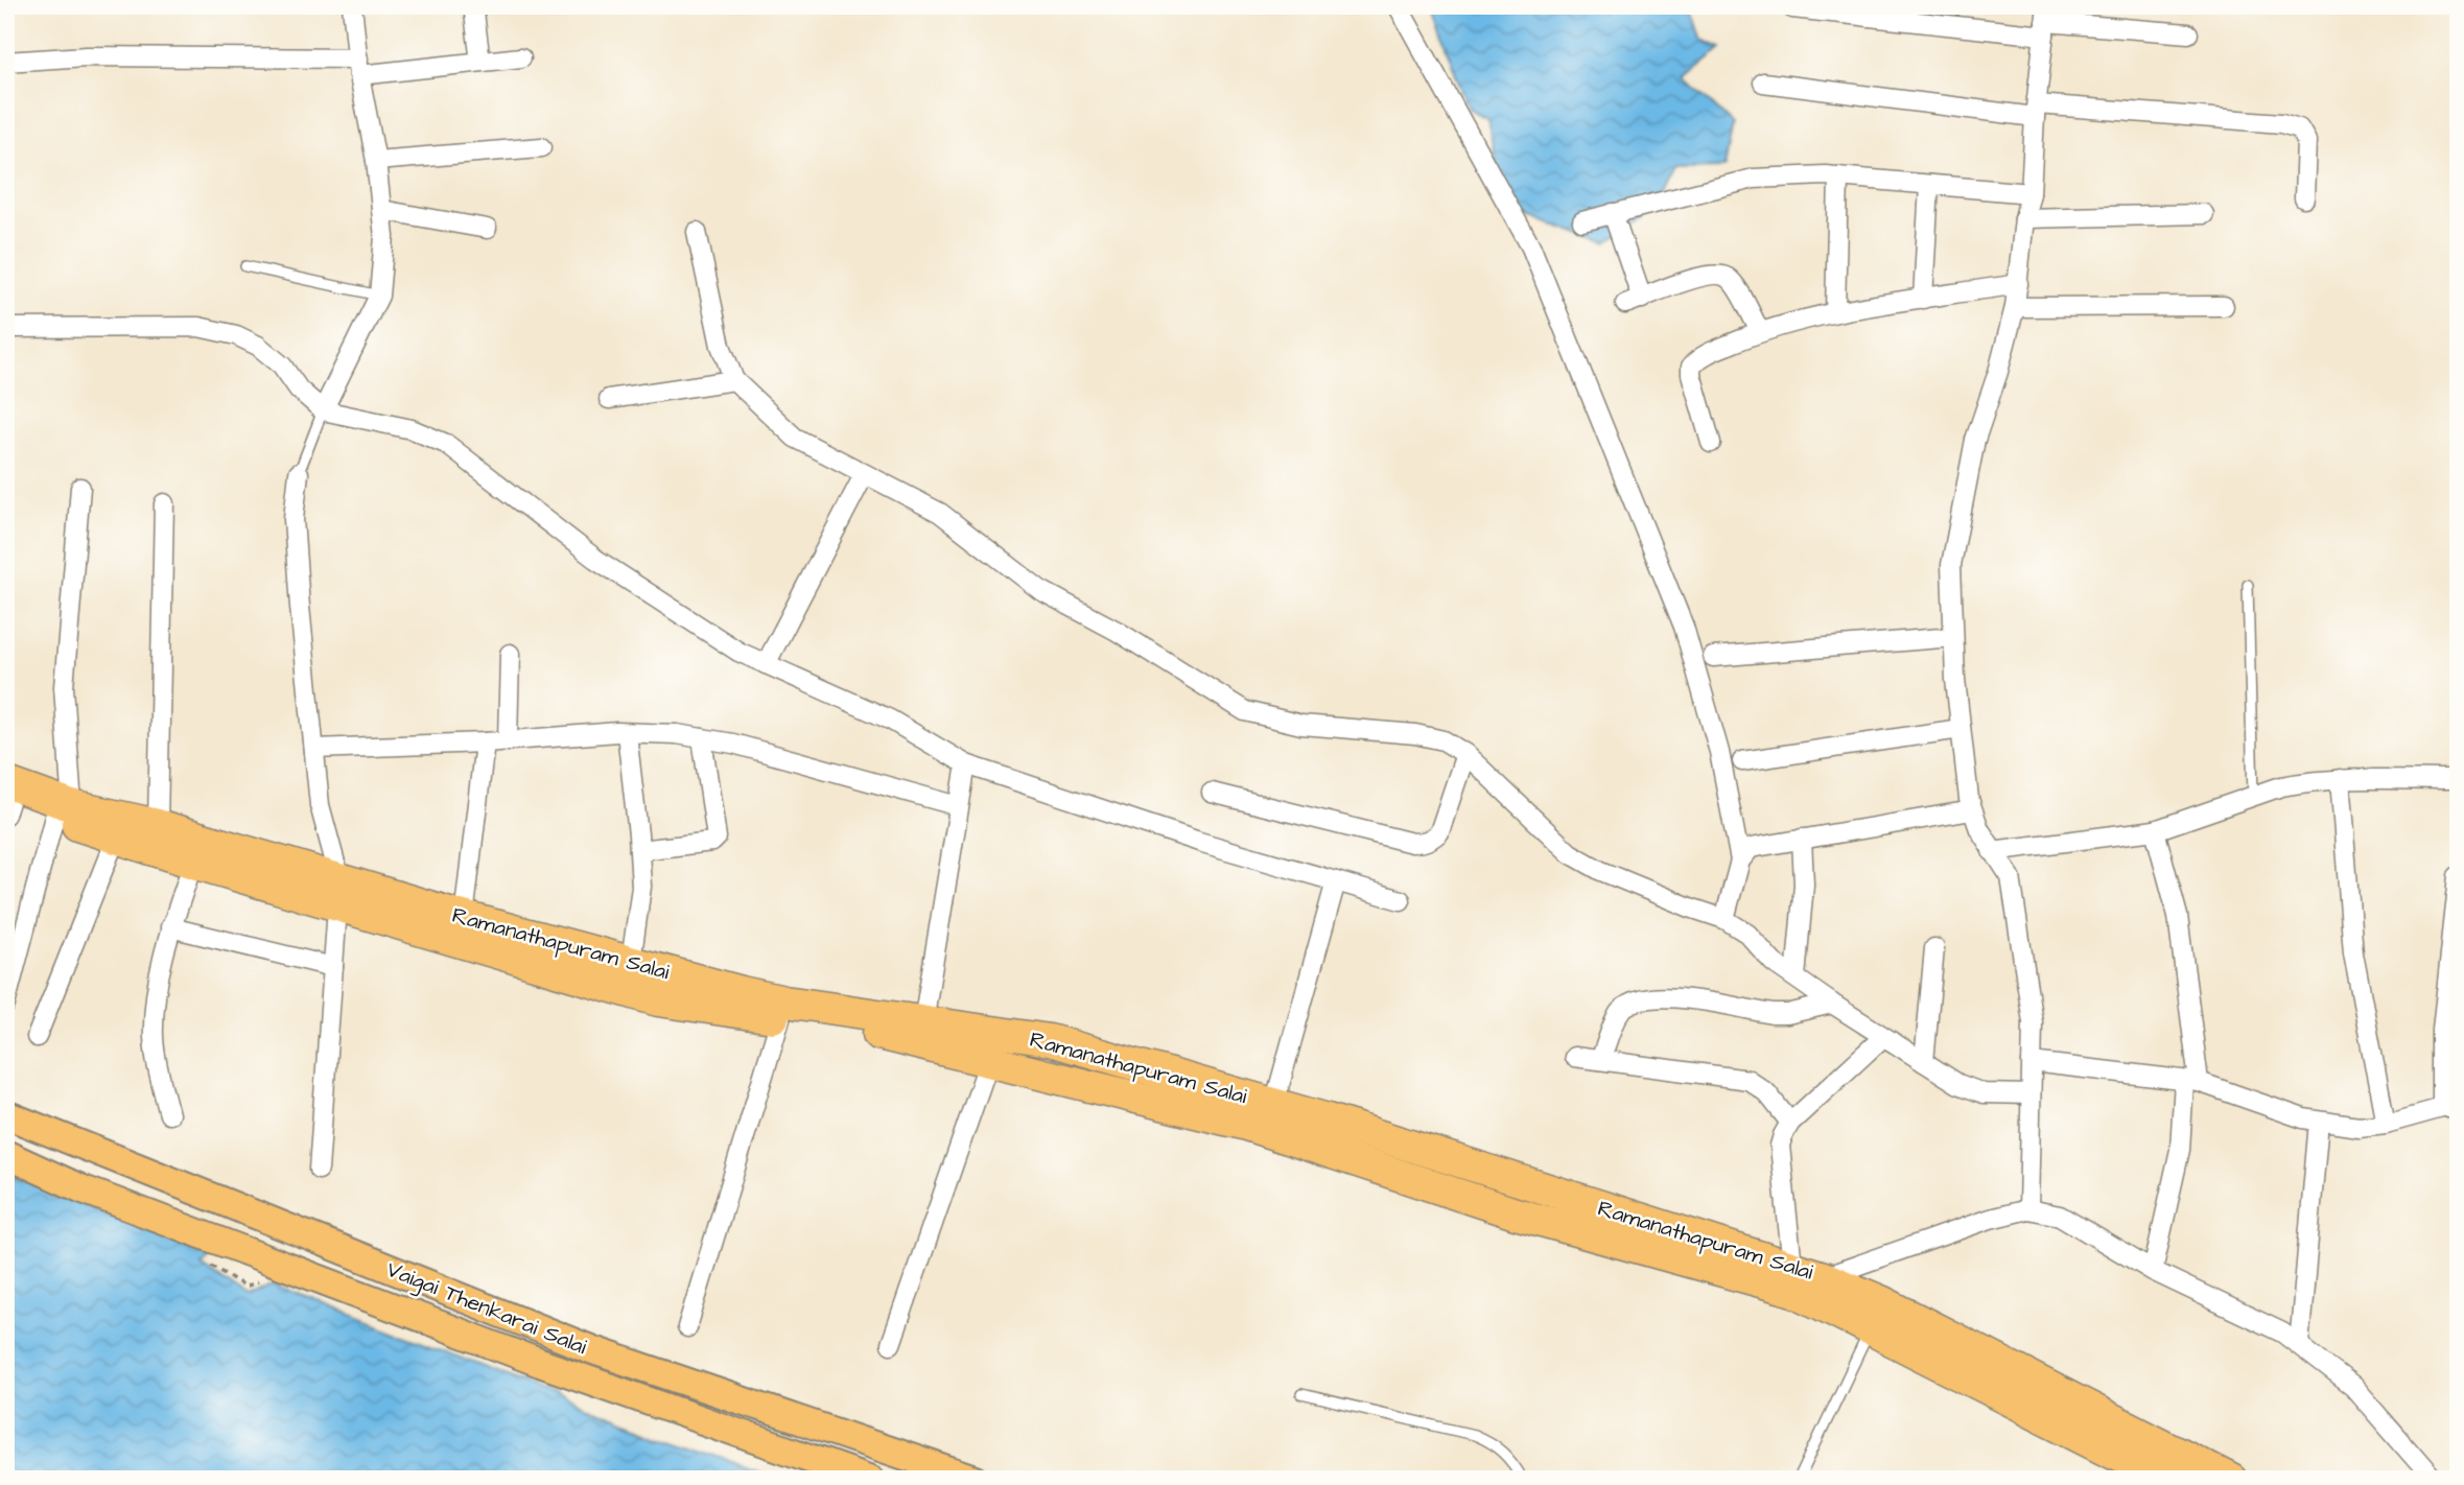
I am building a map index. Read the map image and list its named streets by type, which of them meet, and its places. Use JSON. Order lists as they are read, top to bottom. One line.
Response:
{"streets":{"highway":["Ramanathapuram Salai"],"main road":["Vaigai Thenkarai Salai"]}}
